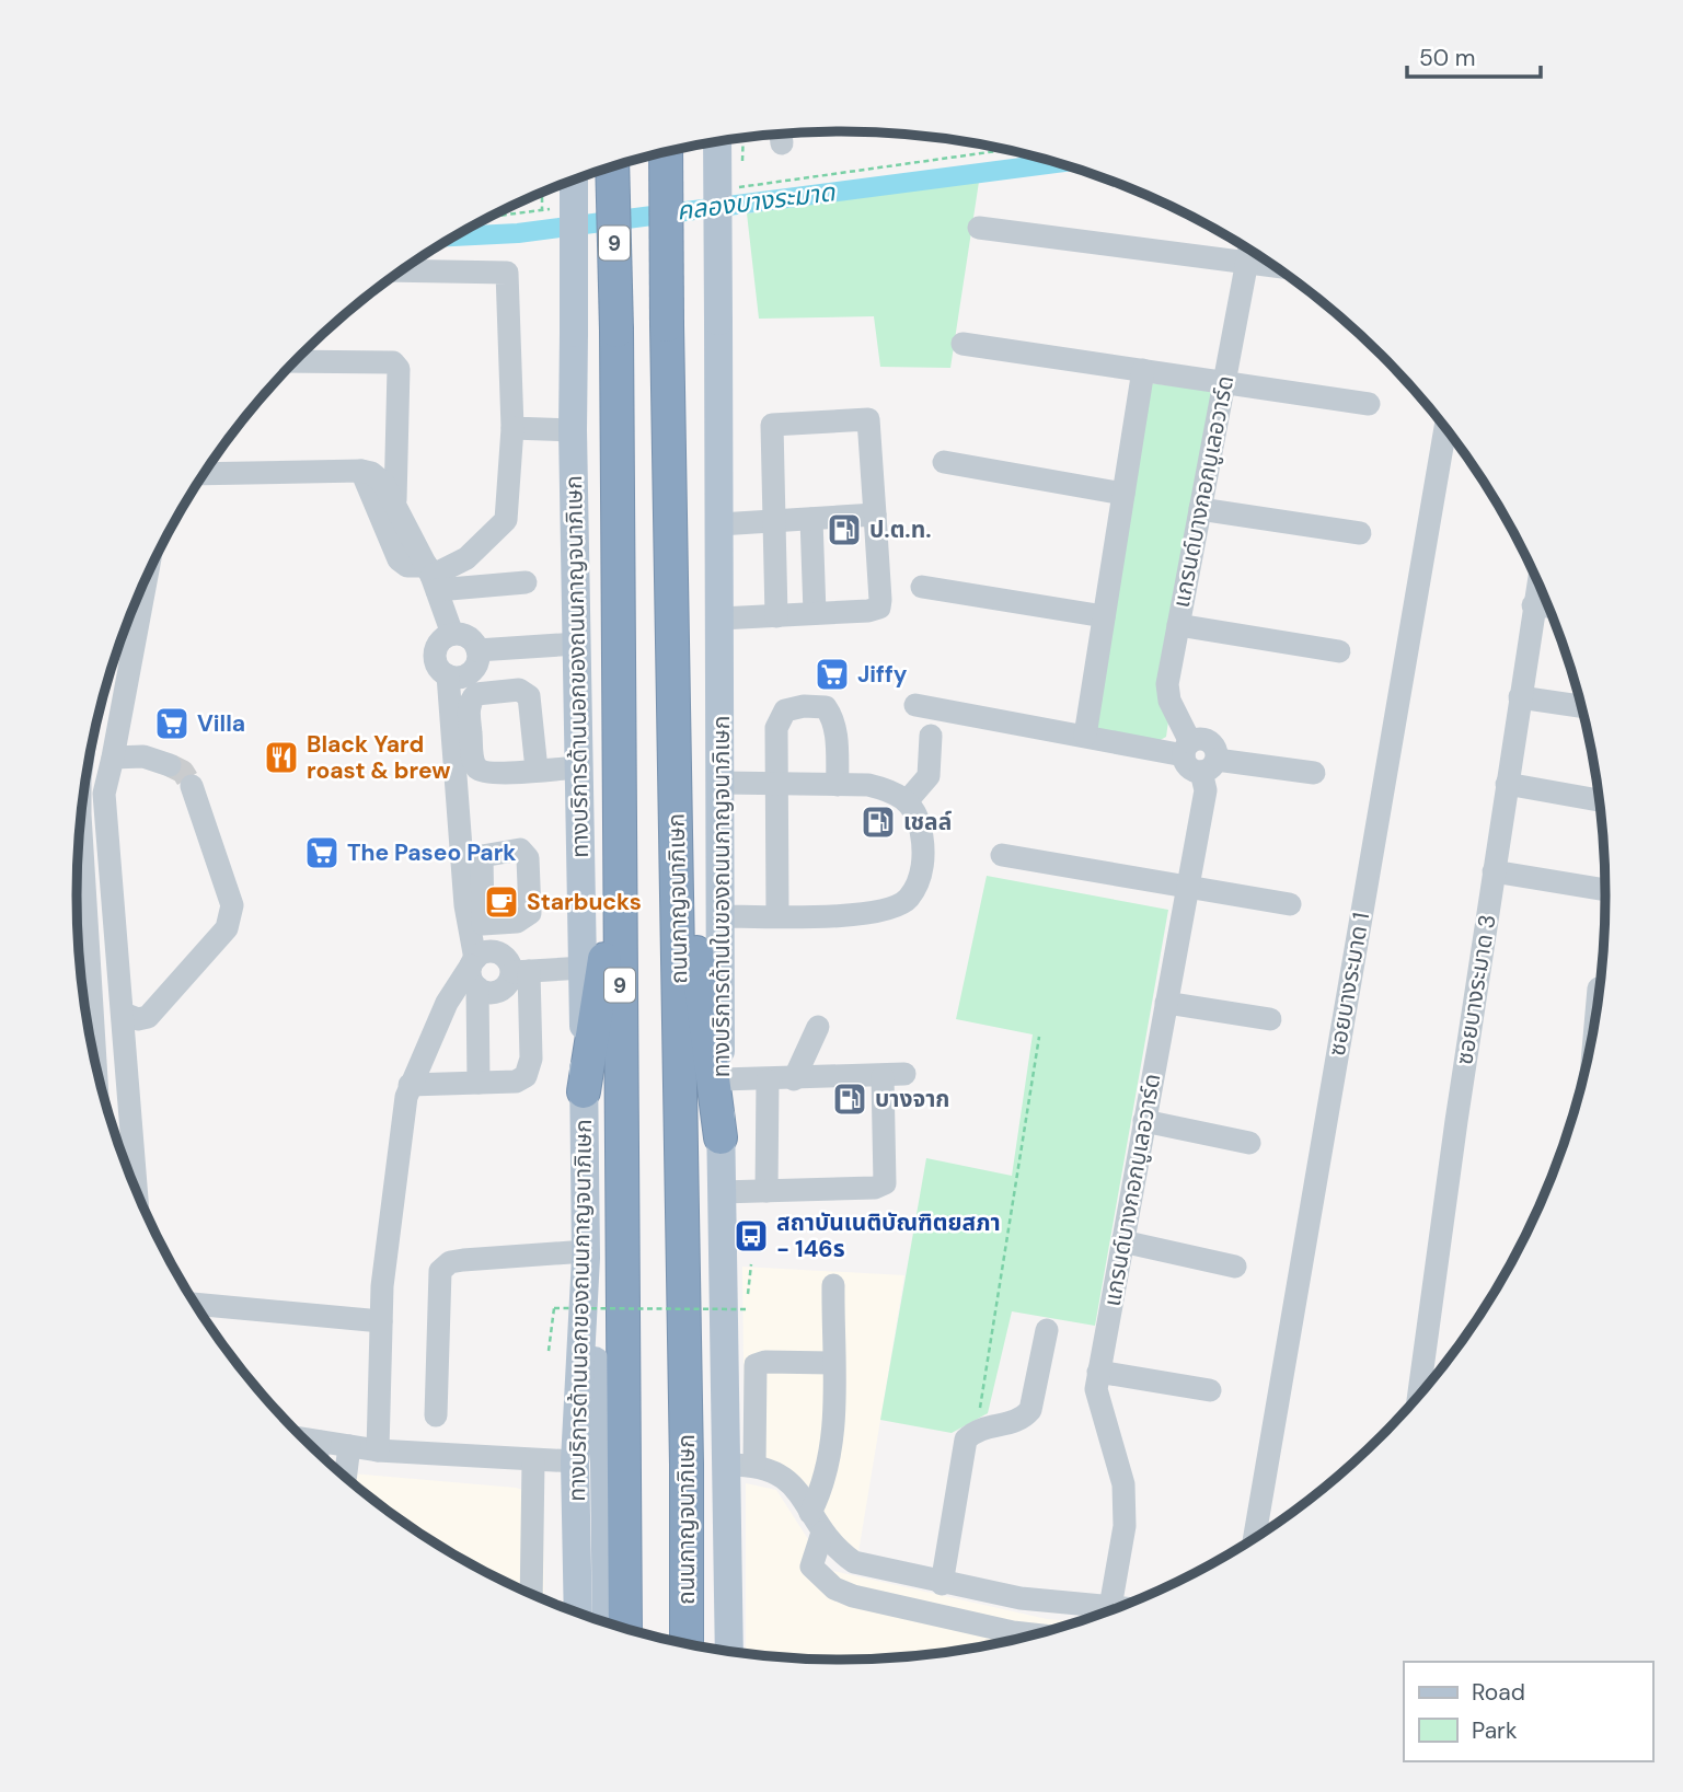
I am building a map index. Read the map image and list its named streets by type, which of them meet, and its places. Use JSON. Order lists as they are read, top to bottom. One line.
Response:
{"streets":{"highway":["9","ถนนกาญจนาภิเษก"],"main road":["ทางบริการด้านนอกของถนนกาญจนาภิเษก","ทางบริการด้านในของถนนกาญจนาภิเษก"],"street":["แกรนด์บางกอกบูเลอวาร์ด","ซอยบางระมาด 1","ซอยบางระมาด 3"]},"water":["คลองบางระมาด"],"places":{"fuel station":["ป.ต.ท.","เชลล์","บางจาก"],"supermarket":["Jiffy","Villa","The Paseo Park"],"restaurant":["Black Yard roast & brew"],"cafe":["Starbucks"],"bus stop":["สถาบันเนติบัณฑิตยสภา - 146ร"]},"legend":["Road","Park"],"scale_bar":"50 m"}
